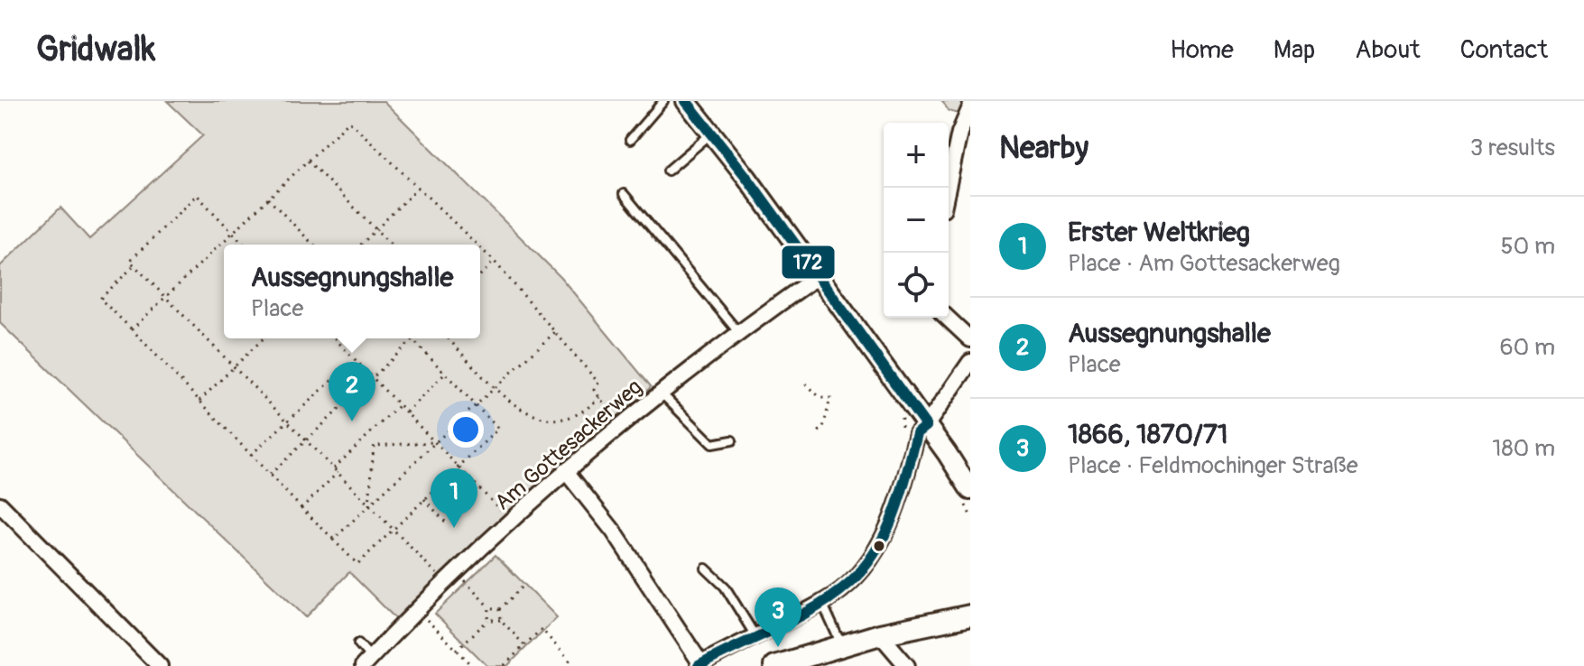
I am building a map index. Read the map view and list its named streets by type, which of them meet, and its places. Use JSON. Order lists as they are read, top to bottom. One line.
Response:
{"streets":{"street":["Am Gottesackerweg"]},"lines":["transit line 172"],"page":{"header":"Gridwalk","nav":["Home","Map","About","Contact"],"heading":["Nearby","3 results"],"map_buttons":["+","−"],"list":[{"mark":"1","name":"Erster Weltkrieg","note":"Place · Am Gottesackerweg","value":"50 m"},{"mark":"2","name":"Aussegnungshalle","note":"Place","value":"60 m"},{"mark":"3","name":"1866, 1870/71","note":"Place · Feldmochinger Straße","value":"180 m"}],"popup":["Aussegnungshalle","Place"],"pins":["2","1","3"]}}
